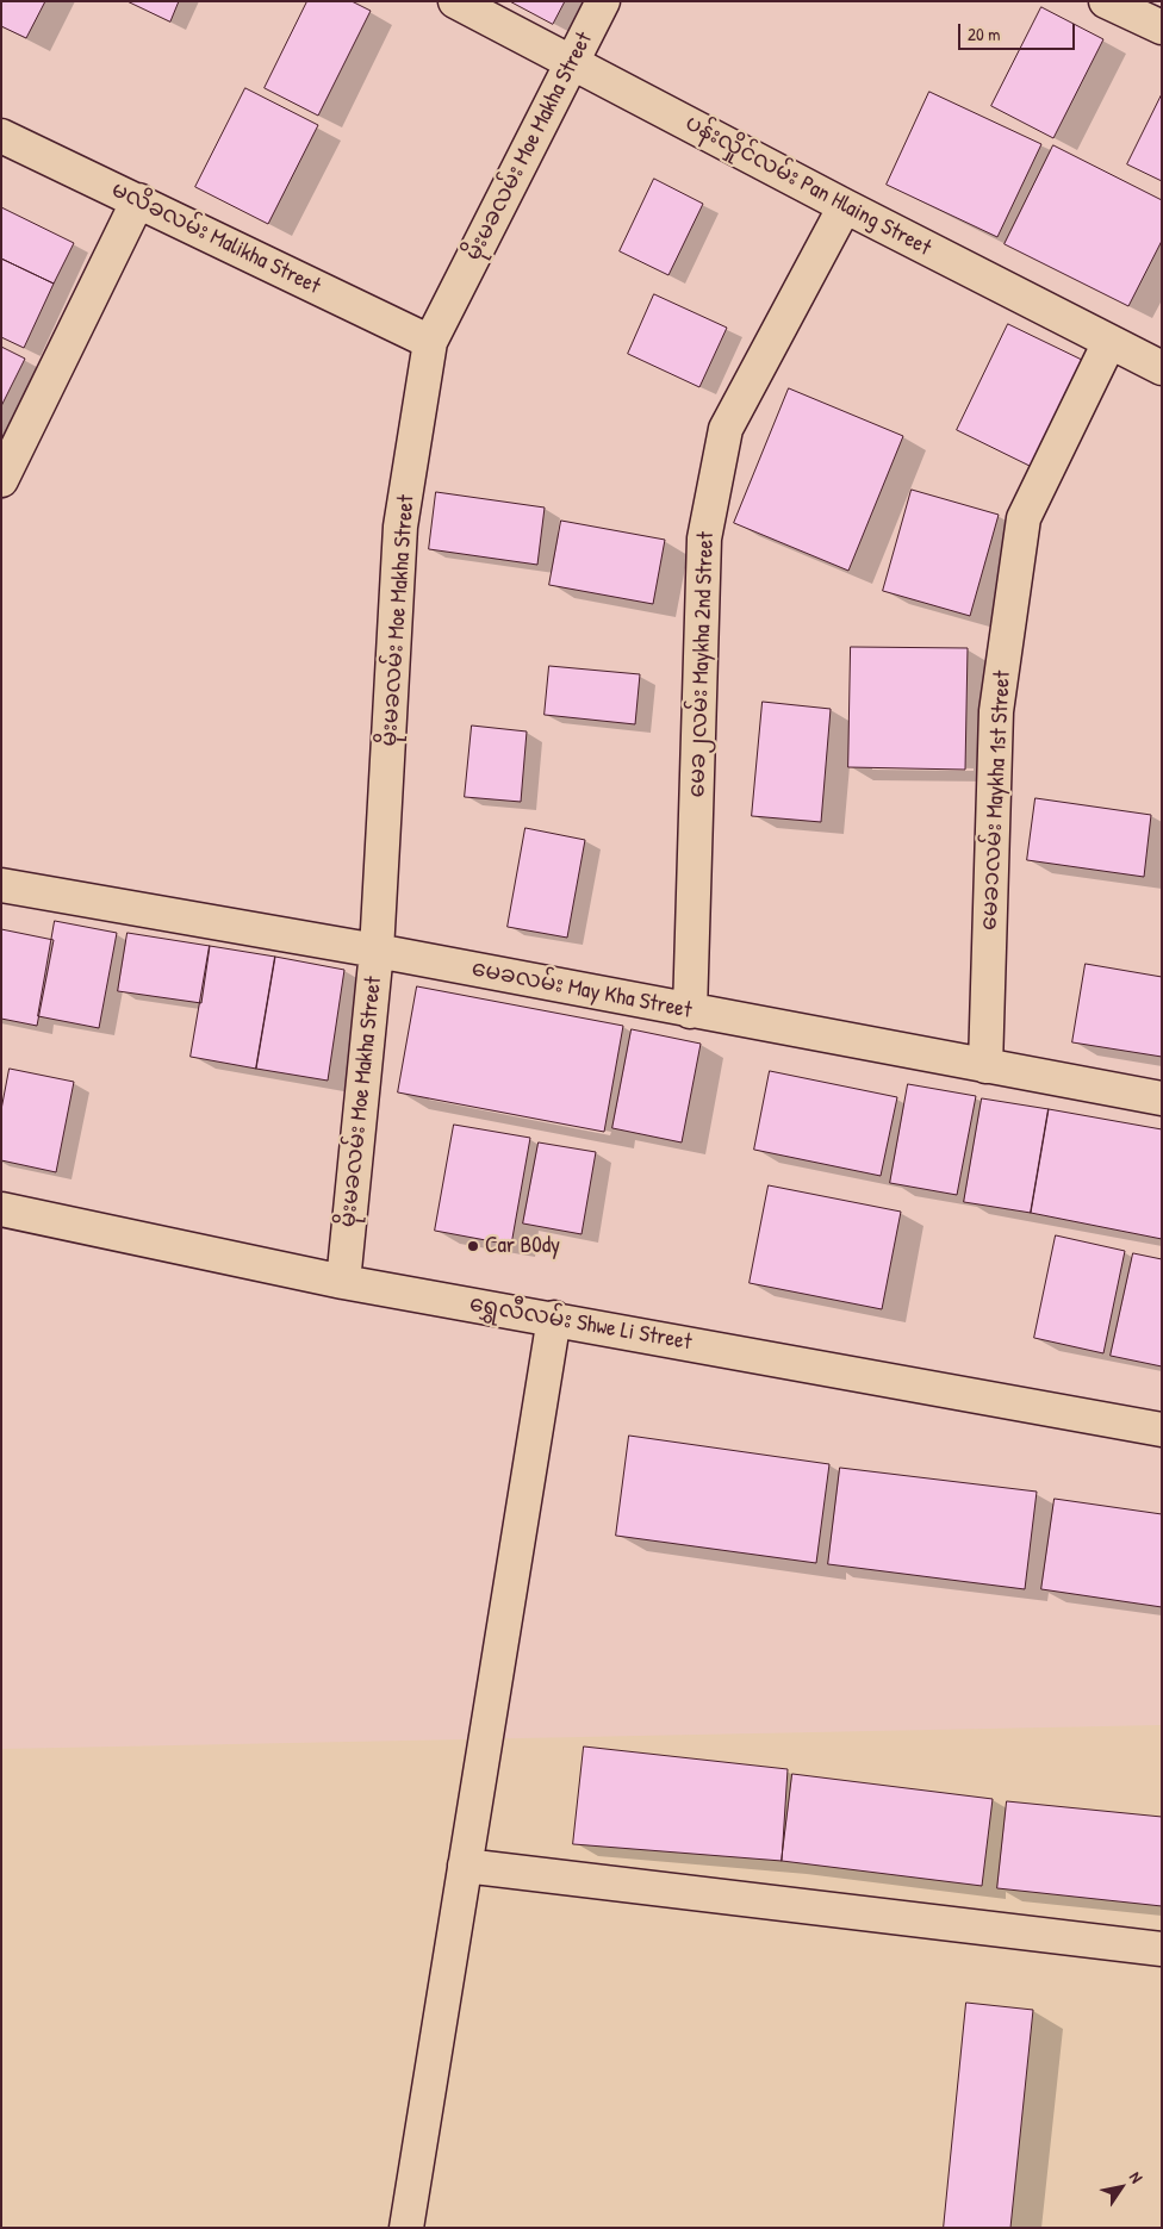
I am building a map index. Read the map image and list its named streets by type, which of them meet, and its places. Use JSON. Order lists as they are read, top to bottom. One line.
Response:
{"streets":{"street":["မိုးမခလမ်း Moe Makha Street","ပန်းလှိုင်လမ်း Pan Hlaing Street","မလိခလမ်း Malikha Street","မေခ၂လမ်း Maykha 2nd Street","မေခ၁လမ်း Maykha 1st Street","မေခလမ်း May Kha Street","ရွှေလီလမ်း Shwe Li Street"]},"crossings":[["မိုးမခလမ်း Moe Makha Street","ပန်းလှိုင်လမ်း Pan Hlaing Street"],["မိုးမခလမ်း Moe Makha Street","မလိခလမ်း Malikha Street"],["မိုးမခလမ်း Moe Makha Street","မေခလမ်း May Kha Street"],["မိုးမခလမ်း Moe Makha Street","ရွှေလီလမ်း Shwe Li Street"],["ပန်းလှိုင်လမ်း Pan Hlaing Street","မေခ၂လမ်း Maykha 2nd Street"],["ပန်းလှိုင်လမ်း Pan Hlaing Street","မေခ၁လမ်း Maykha 1st Street"],["မေခ၂လမ်း Maykha 2nd Street","မေခလမ်း May Kha Street"],["မေခ၁လမ်း Maykha 1st Street","မေခလမ်း May Kha Street"]],"places":["Car B0dy"],"scale_bar":"20 m","north":"top right"}
